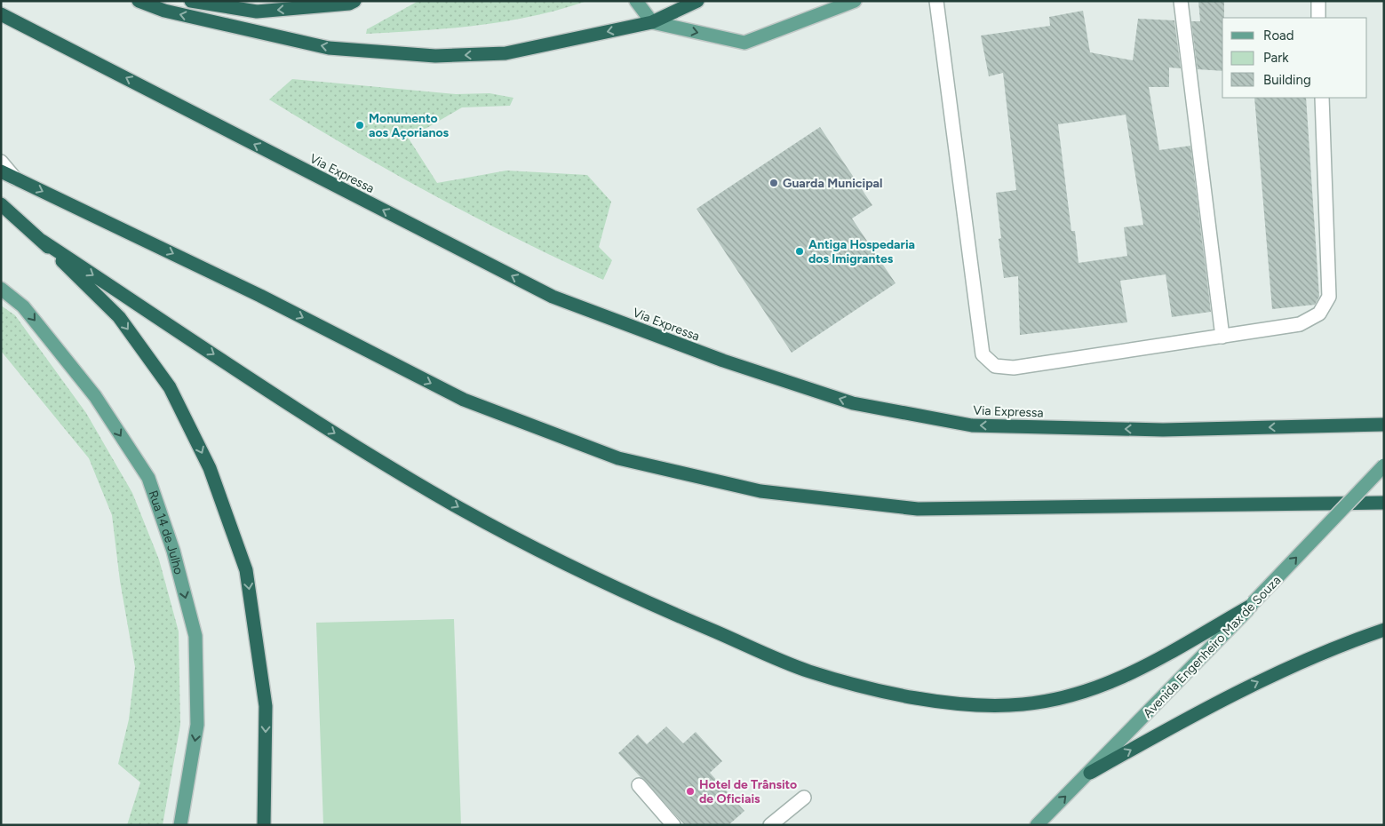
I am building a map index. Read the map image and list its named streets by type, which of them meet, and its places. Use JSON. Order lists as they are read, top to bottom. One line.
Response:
{"streets":{"highway":["Via Expressa"],"main road":["Rua 14 de Julho","Avenida Engenheiro Max de Souza"]},"one_way":["Rua 14 de Julho","Avenida Engenheiro Max de Souza"],"places":["Monumento aos Açorianos","Guarda Municipal","Antiga Hospedaria dos Imigrantes","Hotel de Trânsito de Oficiais"],"legend":["Road","Park","Building"]}
